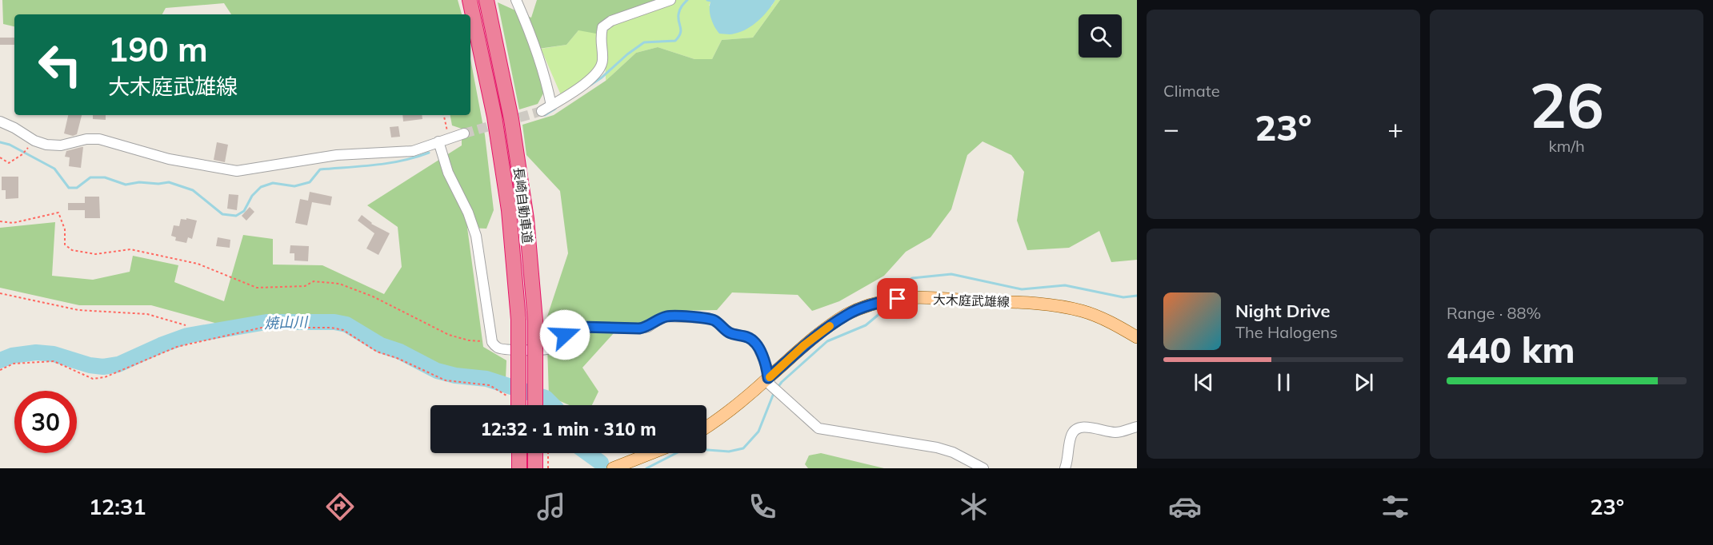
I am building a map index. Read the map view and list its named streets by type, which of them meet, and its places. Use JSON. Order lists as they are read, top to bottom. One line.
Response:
{"streets":{"highway":["長崎自動車道"],"main road":["大木庭武雄線"]},"water":["焼山川"],"page":{"tile":["Climate",["26","km/h"],["Range · 88%","440 km"]],"turn":["190 m","大木庭武雄線"],"heat":["−","23°","+"],"song":["Night Drive","The Halogens"],"limit":"30","trip":"12:32 · 1 min · 310 m","tabs":["12:31","23°"]}}
